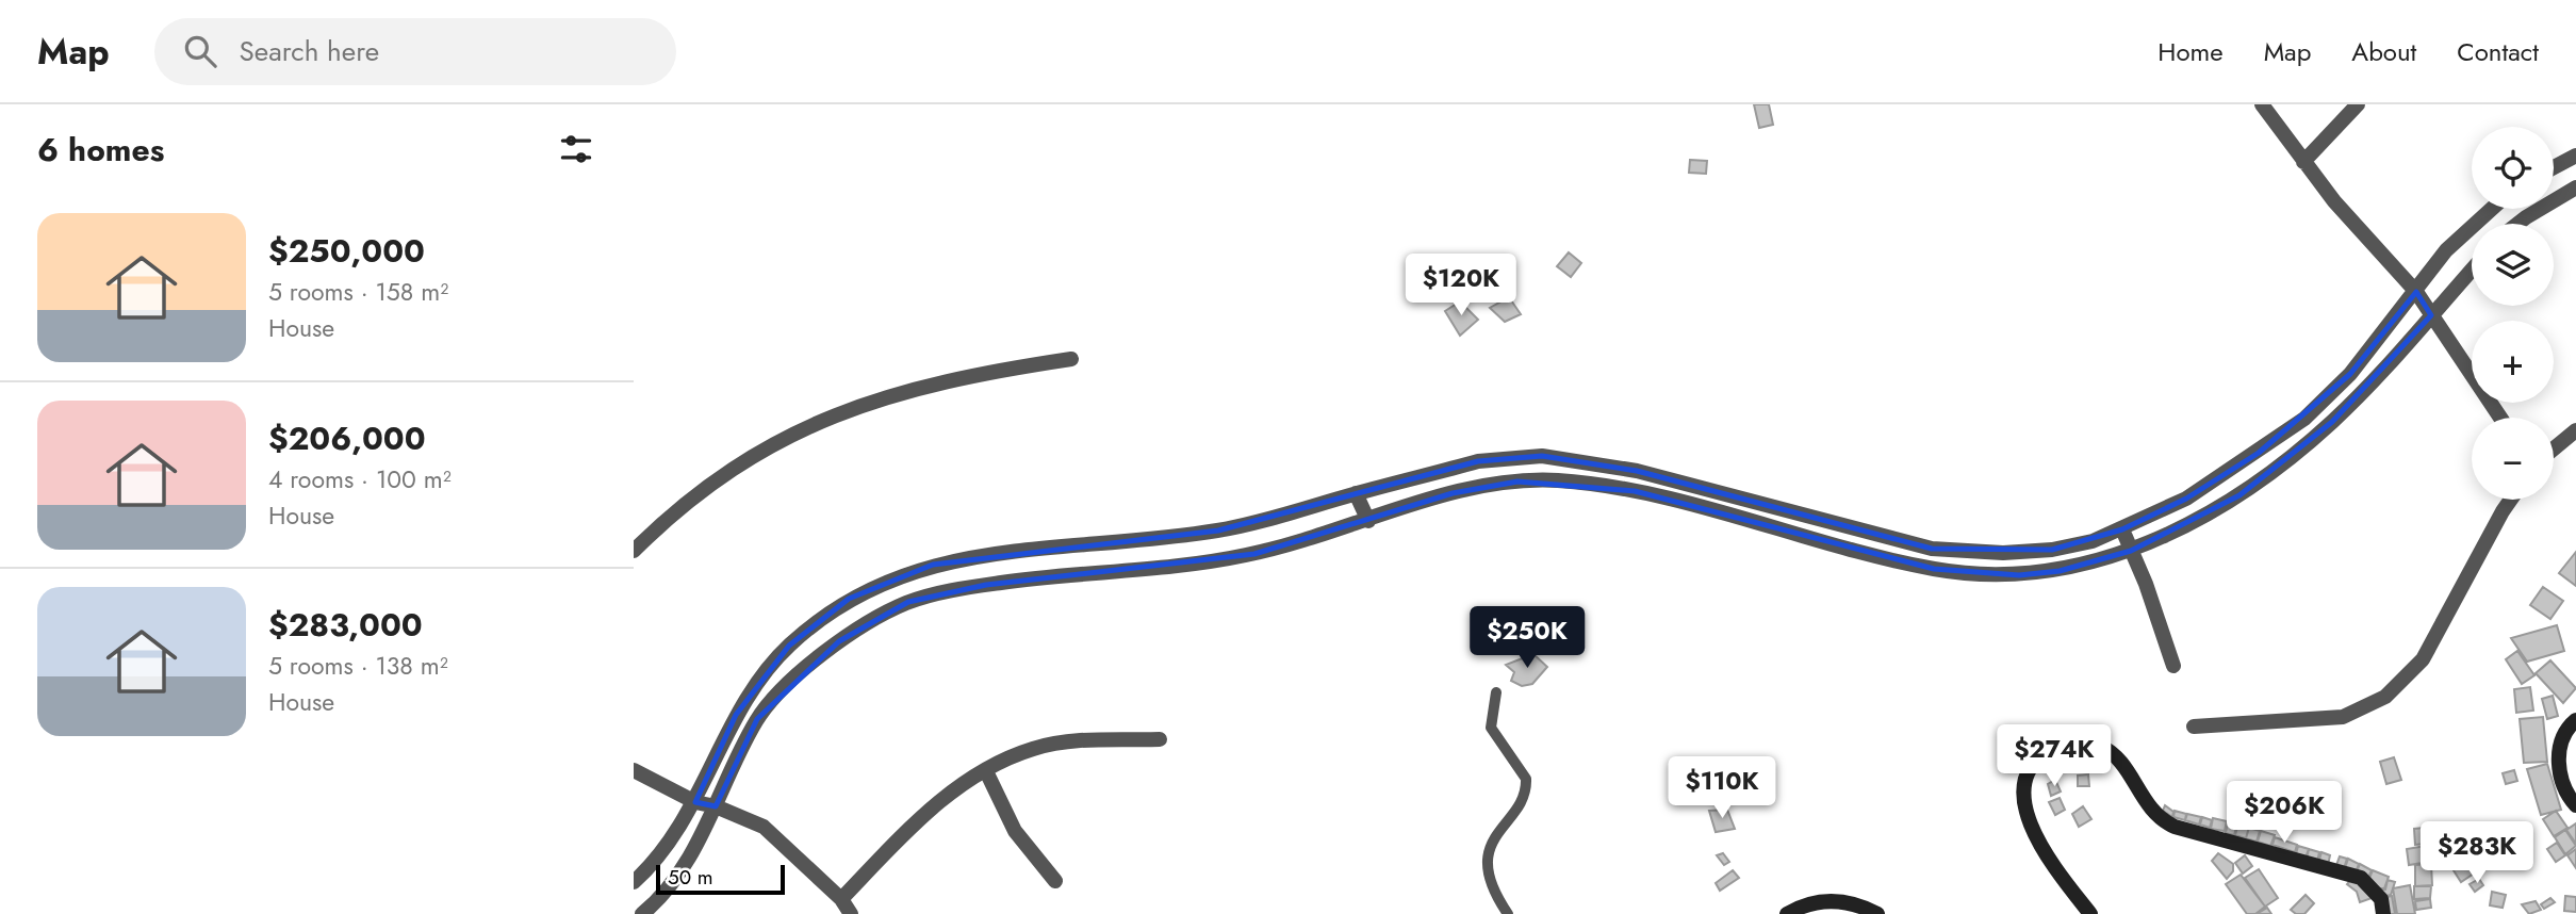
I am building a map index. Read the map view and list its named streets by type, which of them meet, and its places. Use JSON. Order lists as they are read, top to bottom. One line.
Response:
{"scale_bar":"50 m","page":{"header":"Map","search":"Search here","nav":["Home","Map","About","Contact"],"heading":"6 homes","map_buttons":["+","−"],"list":[{"name":"$250,000","note":"5 rooms · 158 m² · House"},{"name":"$206,000","note":"4 rooms · 100 m² · House"},{"name":"$283,000","note":"5 rooms · 138 m² · House"}],"price":["$120K","$250K","$274K","$110K","$206K","$283K"],"scale":"50 m"}}
